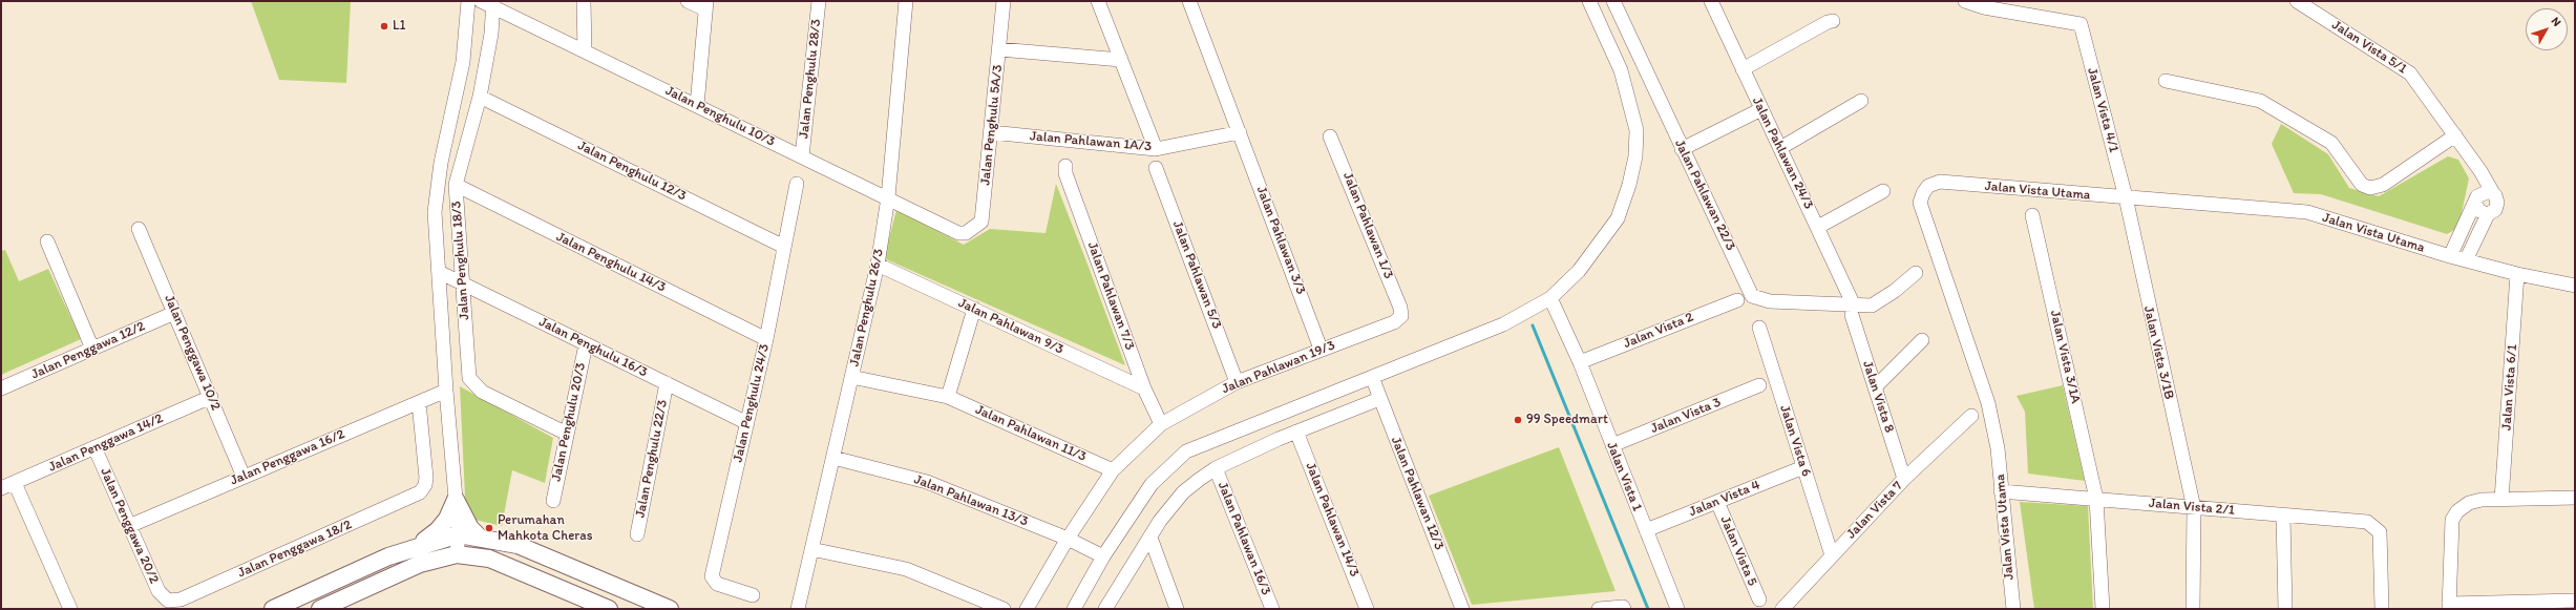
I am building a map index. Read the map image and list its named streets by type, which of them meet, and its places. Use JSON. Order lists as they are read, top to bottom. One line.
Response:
{"streets":{"street":["Jalan Vista 5/1","Jalan Penghulu 28/3","Jalan Vista 4/1","Jalan Penghulu 10/3","Jalan Penghulu 5A/3","Jalan Pahlawan 1A/3","Jalan Pahlawan 24/3","Jalan Penghulu 12/3","Jalan Vista Utama","Jalan Pahlawan 22/3","Jalan Pahlawan 1/3","Jalan Pahlawan 3/3","Jalan Penghulu 18/3","Jalan Penghulu 14/3","Jalan Pahlawan 5/3","Jalan Pahlawan 7/3","Jalan Penghulu 26/3","Jalan Pahlawan 9/3","Jalan Vista 2","Jalan Penghulu 16/3","Jalan Penggawa 12/2","Jalan Penggawa 10/2","Jalan Vista 3/1B","Jalan Vista 3/1A","Jalan Pahlawan 19/3","Jalan Vista 6/1","Jalan Vista 8","Jalan Penghulu 24/3","Jalan Vista 3","Jalan Penghulu 20/3","Jalan Pahlawan 11/3","Jalan Vista 6","Jalan Penggawa 14/2","Jalan Penggawa 16/2","Jalan Penghulu 22/3","Jalan Vista 1","Jalan Pahlawan 12/3","Jalan Vista 4","Jalan Pahlawan 13/3","Jalan Vista 2/1","Jalan Vista 7","Jalan Pahlawan 14/3","Jalan Penggawa 20/2","Jalan Pahlawan 16/3","Jalan Penggawa 18/2","Jalan Vista 5"]},"crossings":[["Jalan Penghulu 28/3","Jalan Penghulu 10/3"],["Jalan Vista 4/1","Jalan Vista Utama"],["Jalan Vista 4/1","Jalan Vista 3/1B"],["Jalan Penghulu 10/3","Jalan Penghulu 5A/3"],["Jalan Penghulu 10/3","Jalan Penghulu 18/3"],["Jalan Penghulu 10/3","Jalan Penghulu 26/3"],["Jalan Penghulu 5A/3","Jalan Pahlawan 1A/3"],["Jalan Pahlawan 1A/3","Jalan Pahlawan 3/3"],["Jalan Pahlawan 24/3","Jalan Pahlawan 22/3"],["Jalan Pahlawan 24/3","Jalan Vista 8"],["Jalan Penghulu 12/3","Jalan Penghulu 18/3"],["Jalan Penghulu 12/3","Jalan Penghulu 24/3"],["Jalan Vista Utama","Jalan Vista 3/1B"],["Jalan Vista Utama","Jalan Vista 6/1"],["Jalan Vista Utama","Jalan Vista 2/1"],["Jalan Pahlawan 22/3","Jalan Vista 8"],["Jalan Pahlawan 1/3","Jalan Pahlawan 19/3"],["Jalan Pahlawan 3/3","Jalan Pahlawan 19/3"],["Jalan Penghulu 18/3","Jalan Penghulu 14/3"],["Jalan Penghulu 18/3","Jalan Penghulu 16/3"],["Jalan Penghulu 18/3","Jalan Penghulu 20/3"],["Jalan Penghulu 14/3","Jalan Penghulu 24/3"],["Jalan Pahlawan 5/3","Jalan Pahlawan 19/3"],["Jalan Pahlawan 7/3","Jalan Pahlawan 9/3"],["Jalan Pahlawan 7/3","Jalan Pahlawan 19/3"],["Jalan Penghulu 26/3","Jalan Pahlawan 9/3"],["Jalan Penghulu 26/3","Jalan Pahlawan 11/3"],["Jalan Penghulu 26/3","Jalan Pahlawan 13/3"],["Jalan Vista 2","Jalan Vista 1"],["Jalan Penghulu 16/3","Jalan Penghulu 24/3"],["Jalan Penghulu 16/3","Jalan Penghulu 20/3"],["Jalan Penghulu 16/3","Jalan Penghulu 22/3"],["Jalan Penggawa 12/2","Jalan Penggawa 10/2"],["Jalan Penggawa 10/2","Jalan Penggawa 14/2"],["Jalan Penggawa 10/2","Jalan Penggawa 16/2"],["Jalan Vista 3/1B","Jalan Vista 2/1"],["Jalan Vista 3/1A","Jalan Vista 2/1"],["Jalan Pahlawan 19/3","Jalan Pahlawan 11/3"],["Jalan Pahlawan 19/3","Jalan Pahlawan 13/3"],["Jalan Vista 8","Jalan Vista 7"],["Jalan Vista 3","Jalan Vista 1"],["Jalan Vista 6","Jalan Vista 4"],["Jalan Vista 6","Jalan Vista 7"],["Jalan Penggawa 14/2","Jalan Penggawa 20/2"],["Jalan Penggawa 16/2","Jalan Penggawa 20/2"],["Jalan Penggawa 16/2","Jalan Penggawa 18/2"],["Jalan Vista 1","Jalan Vista 4"],["Jalan Vista 4","Jalan Vista 5"],["Jalan Penggawa 20/2","Jalan Penggawa 18/2"]],"places":["L1","99 Speedmart","Perumahan Mahkota Cheras"],"north":"top right"}
